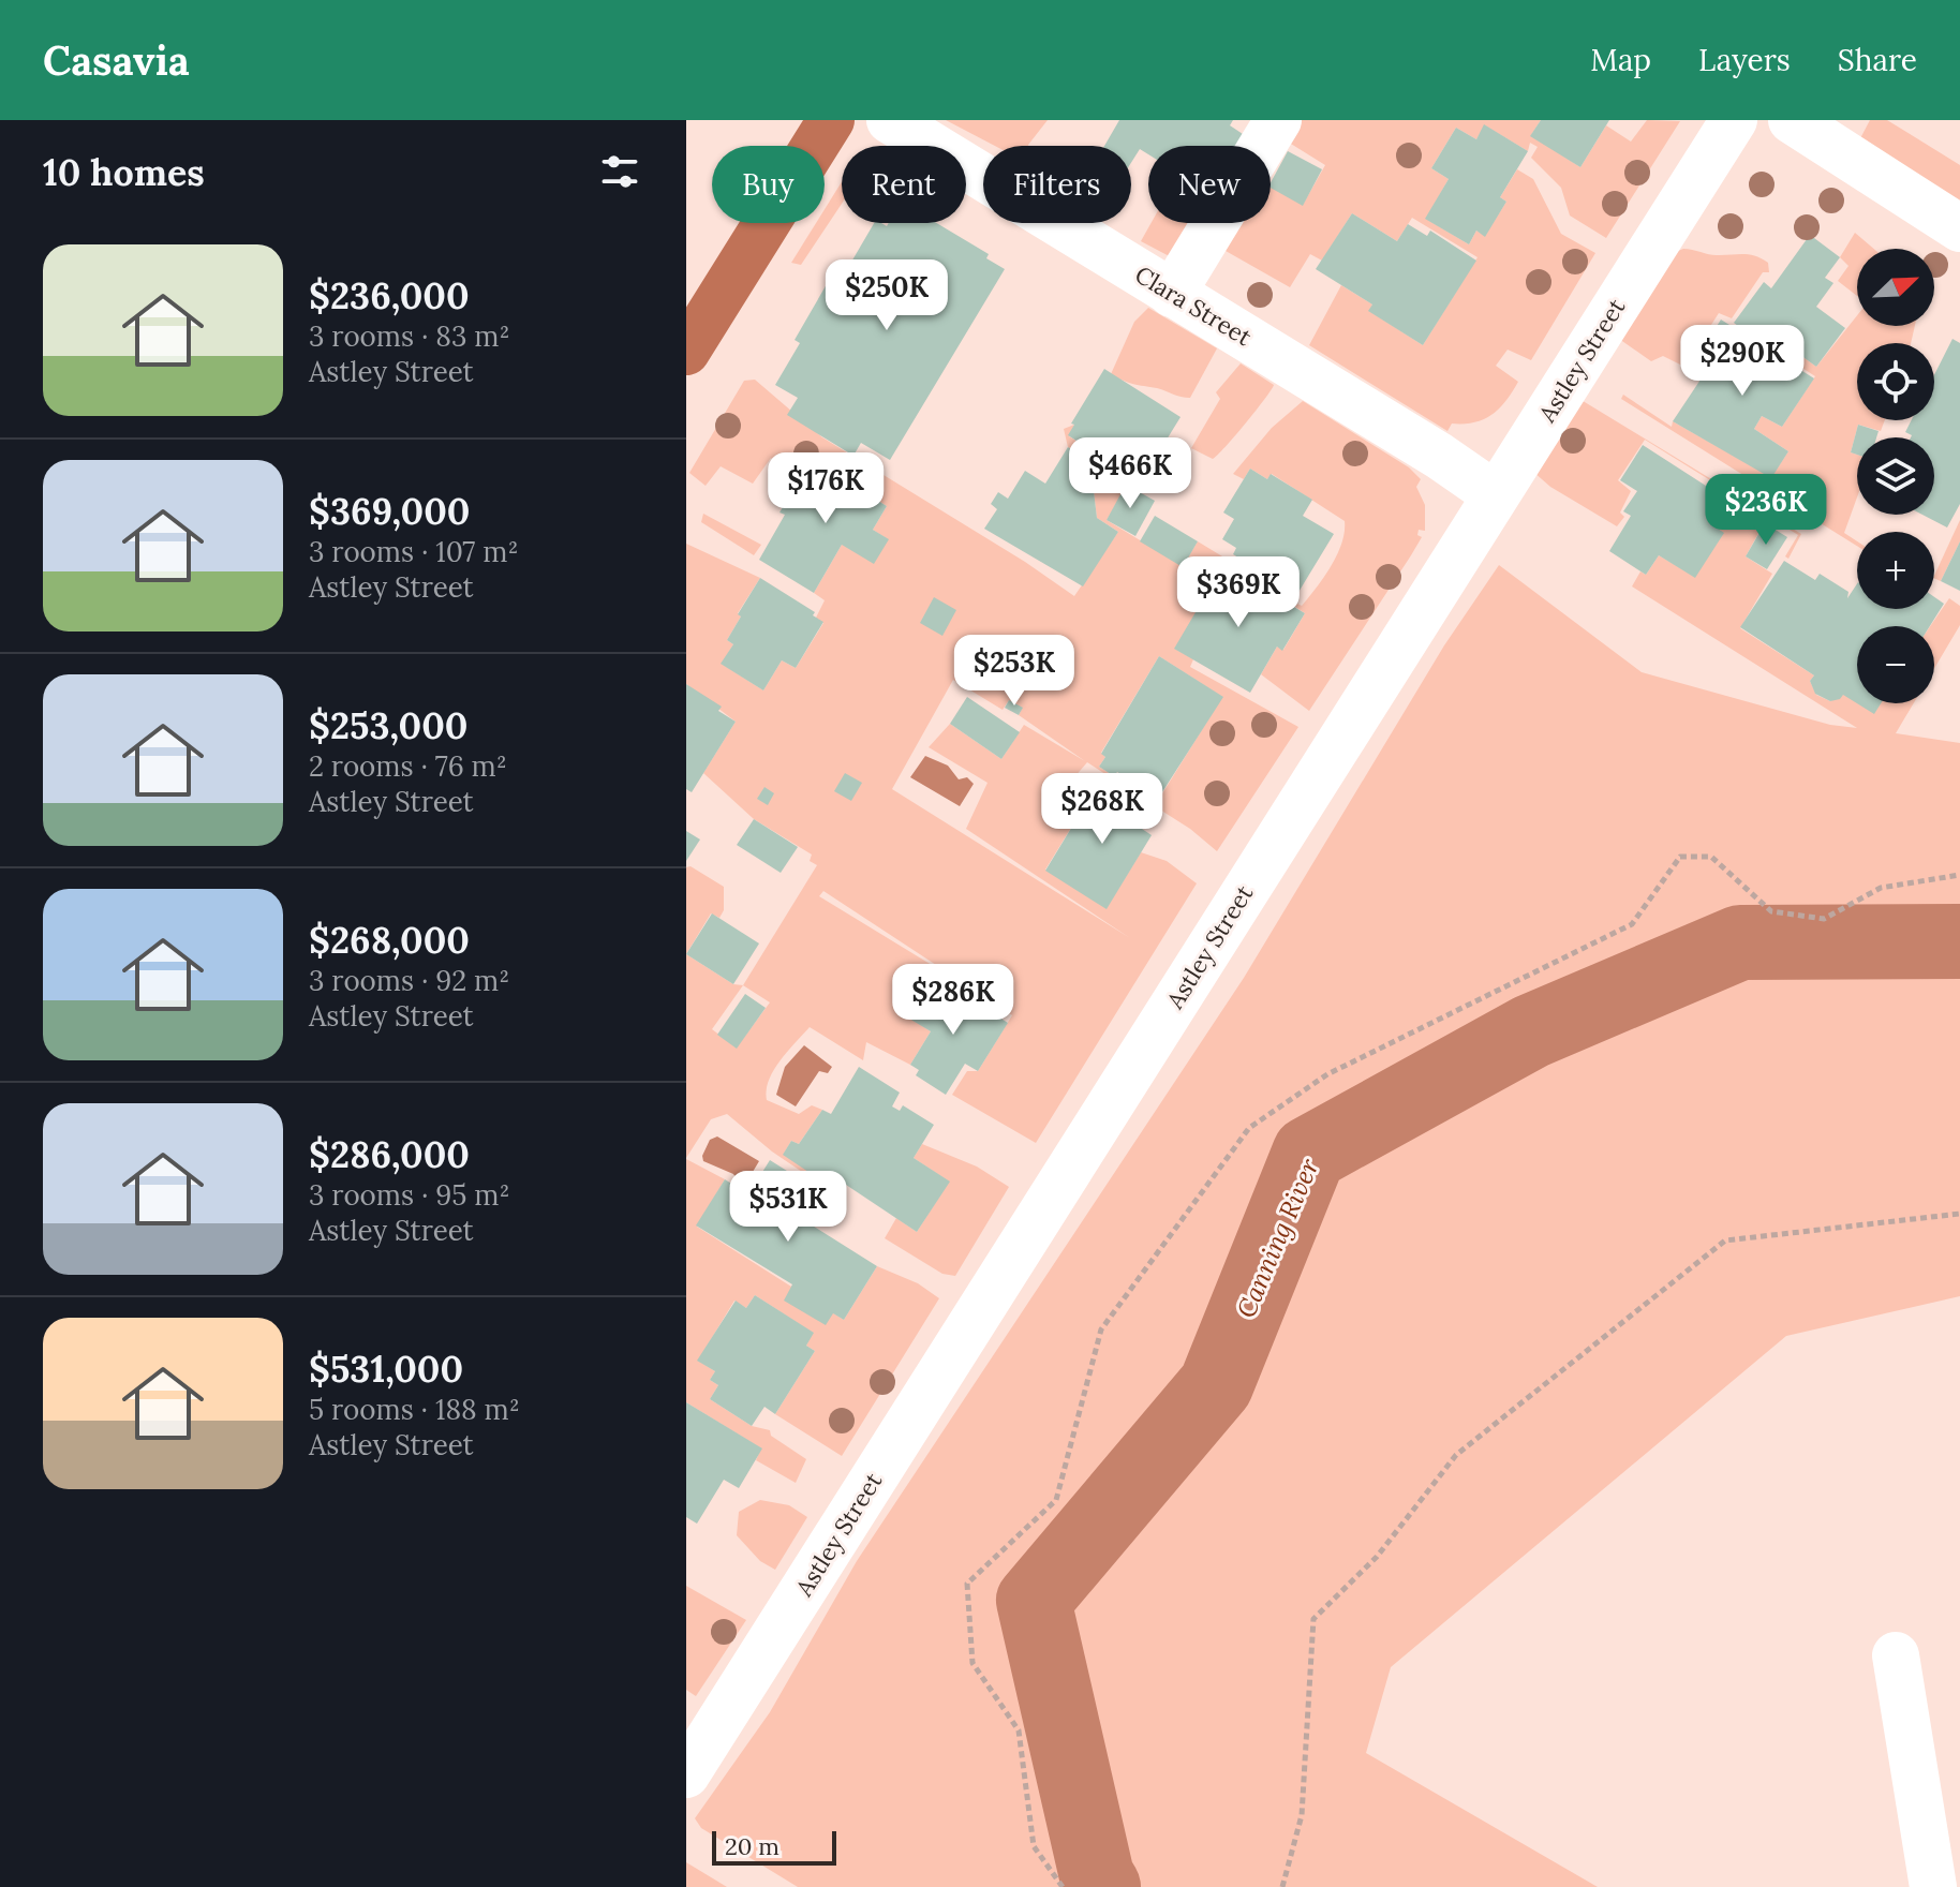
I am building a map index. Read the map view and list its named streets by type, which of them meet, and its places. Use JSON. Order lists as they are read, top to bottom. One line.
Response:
{"streets":{"street":["Clara Street","Astley Street"]},"crossings":[["Clara Street","Astley Street"]],"water":["Canning River"],"scale_bar":"20 m","north":"top right","page":{"header":"Casavia","nav":["Map","Layers","Share"],"heading":"10 homes","chip":["Buy","Rent","Filters","New"],"list":[{"name":"$236,000","note":"3 rooms · 83 m² · Astley Street"},{"name":"$369,000","note":"3 rooms · 107 m² · Astley Street"},{"name":"$253,000","note":"2 rooms · 76 m² · Astley Street"},{"name":"$268,000","note":"3 rooms · 92 m² · Astley Street"},{"name":"$286,000","note":"3 rooms · 95 m² · Astley Street"},{"name":"$531,000","note":"5 rooms · 188 m² · Astley Street"}],"map_buttons":["+","−"],"price":["$250K","$290K","$466K","$176K","$236K","$369K","$253K","$268K","$286K","$531K"],"scale":"20 m"}}
